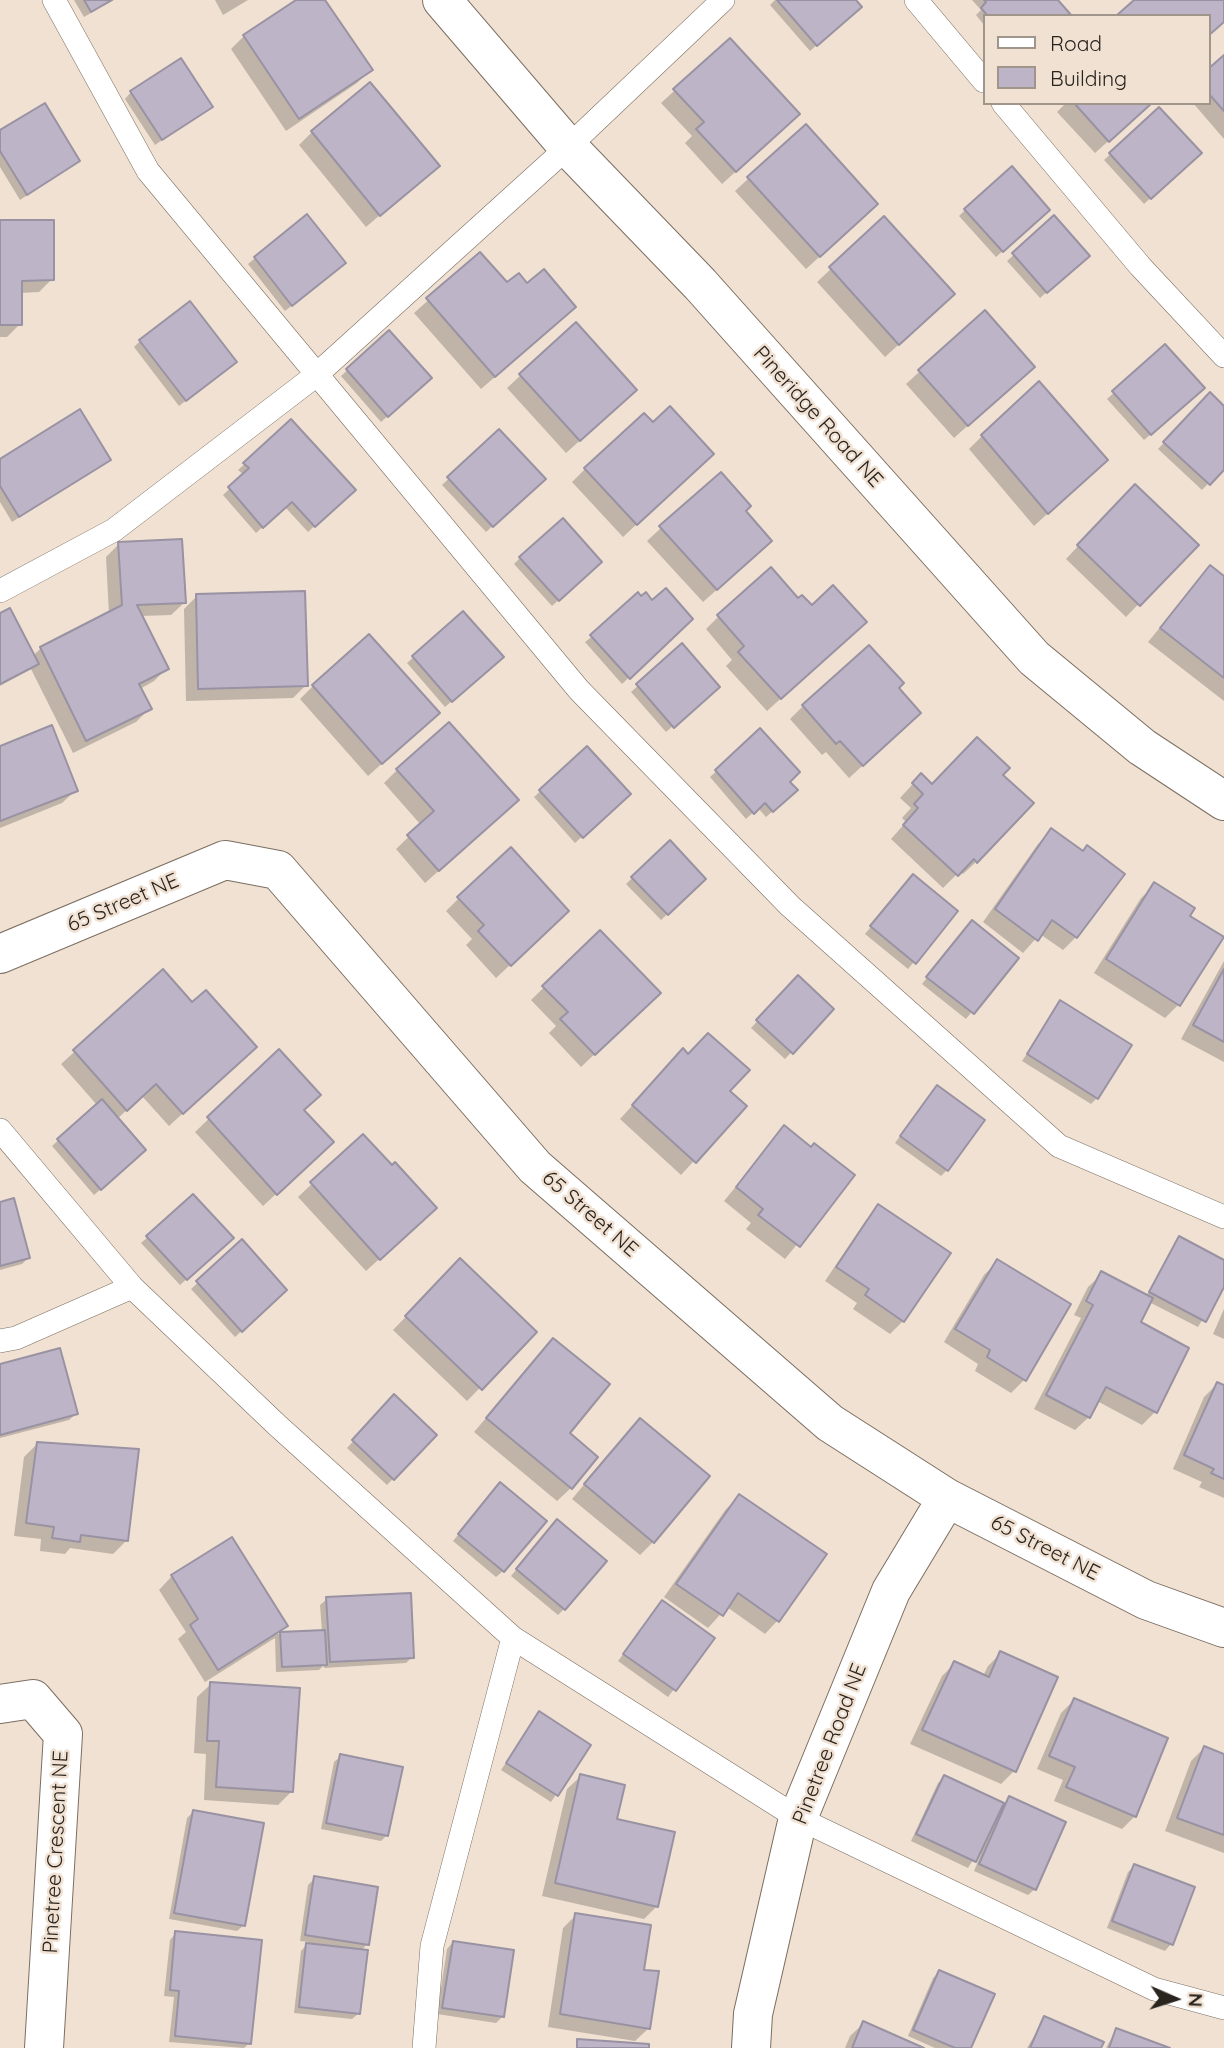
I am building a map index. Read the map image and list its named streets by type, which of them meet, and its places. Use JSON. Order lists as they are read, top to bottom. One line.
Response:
{"streets":{"street":["Pineridge Road NE","65 Street NE","Pinetree Road NE","Pinetree Crescent NE"]},"crossings":[["65 Street NE","Pinetree Road NE"]],"legend":["Road","Building"],"north":"right"}
